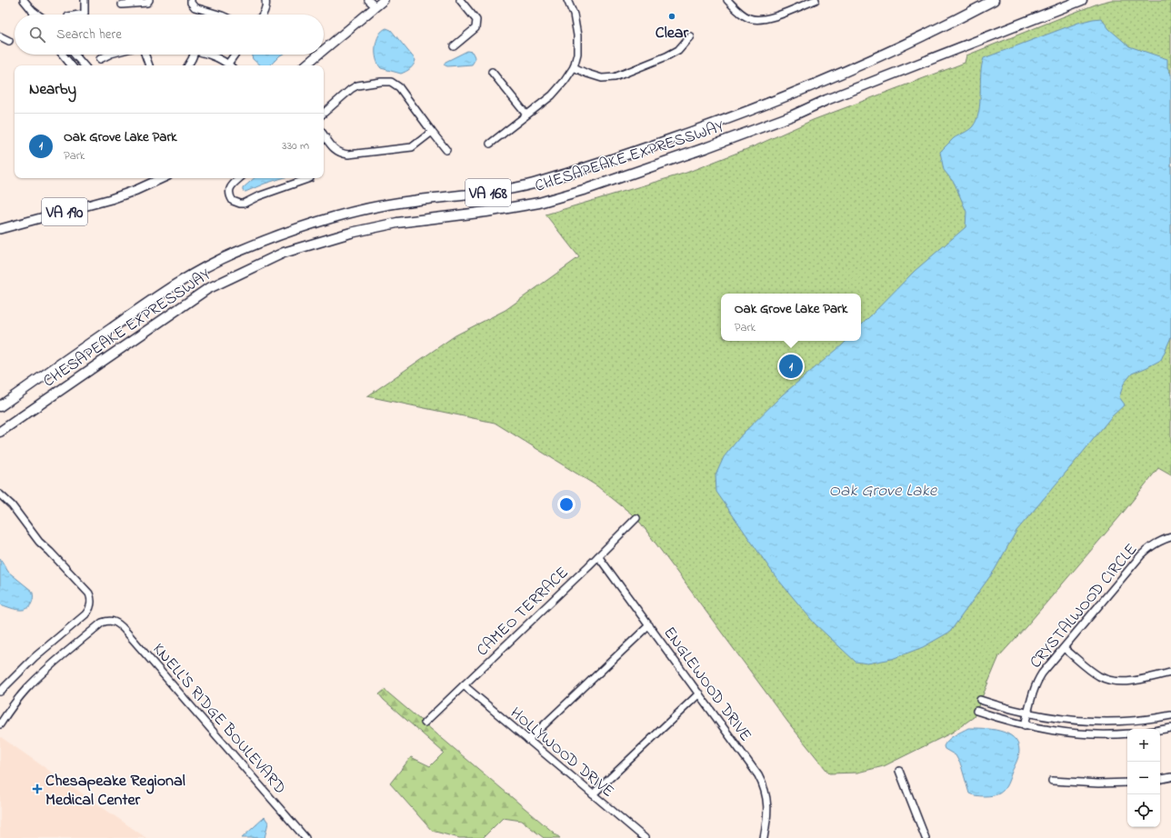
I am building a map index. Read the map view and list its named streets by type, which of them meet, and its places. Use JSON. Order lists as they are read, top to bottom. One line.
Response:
{"streets":{"highway":["CHESAPEAKE EXPRESSWAY","VA 168"],"main road":["VA 190"],"street":["CRYSTALWOOD CIRCLE","CAMEO TERRACE","ENGLEWOOD DRIVE","KNELL'S RIDGE BOULEVARD","HOLLYWOOD DRIVE"]},"crossings":[["CAMEO TERRACE","ENGLEWOOD DRIVE"],["CAMEO TERRACE","HOLLYWOOD DRIVE"]],"water":["Oak Grove Lake"],"places":{"other":["Clear"],"health":["Chesapeake Regional Medical Center"]},"page":{"search":"Search here","heading":"Nearby","list":[{"mark":"1","name":"Oak Grove Lake Park","note":"Park","value":"330 m"}],"popup":["Oak Grove Lake Park","Park"],"pins":"1","map_buttons":["+","−"]}}
